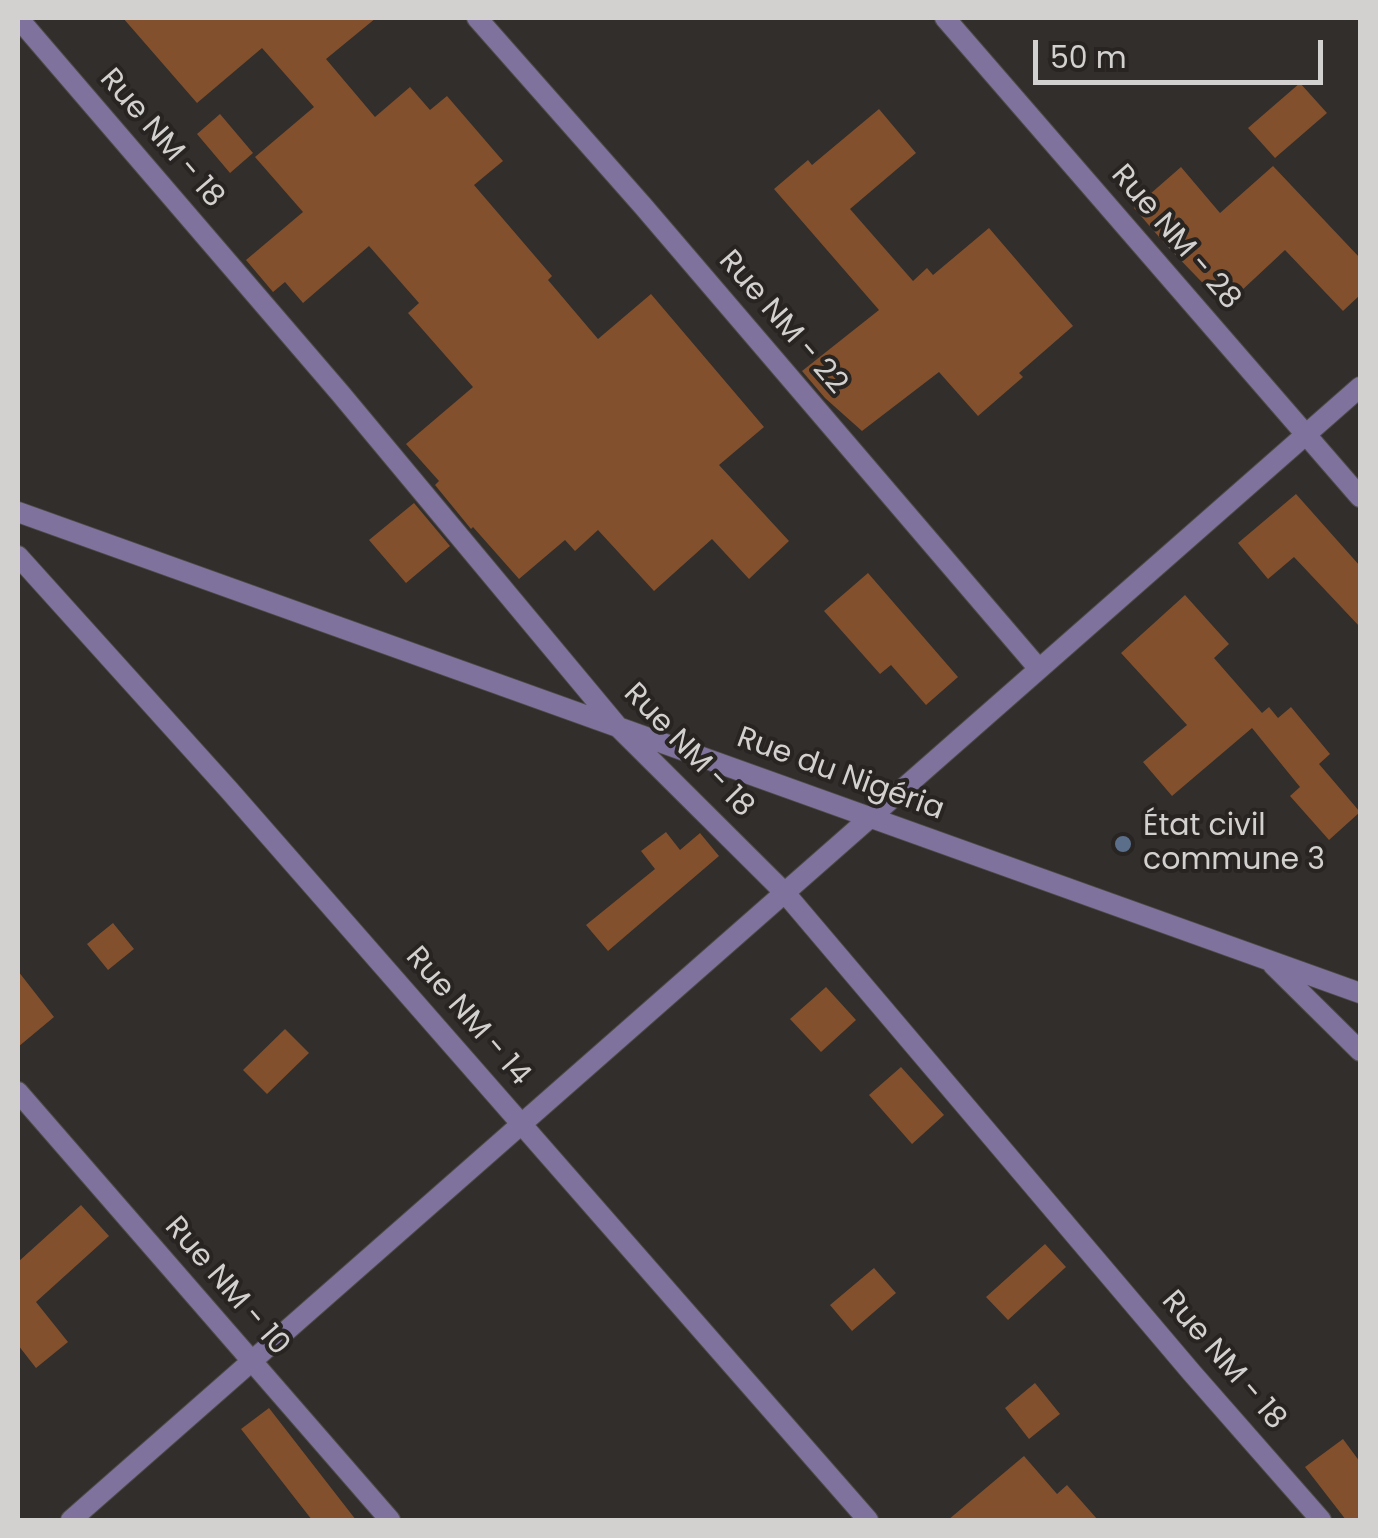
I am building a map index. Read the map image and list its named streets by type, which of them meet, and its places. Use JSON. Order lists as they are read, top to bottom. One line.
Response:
{"streets":{"street":["Rue NM - 18","Rue NM - 28","Rue NM - 22","Rue du Nigéria","Rue NM - 14","Rue NM - 10"]},"crossings":[["Rue NM - 18","Rue du Nigéria"]],"places":["État civil commune 3"],"scale_bar":"50 m"}
